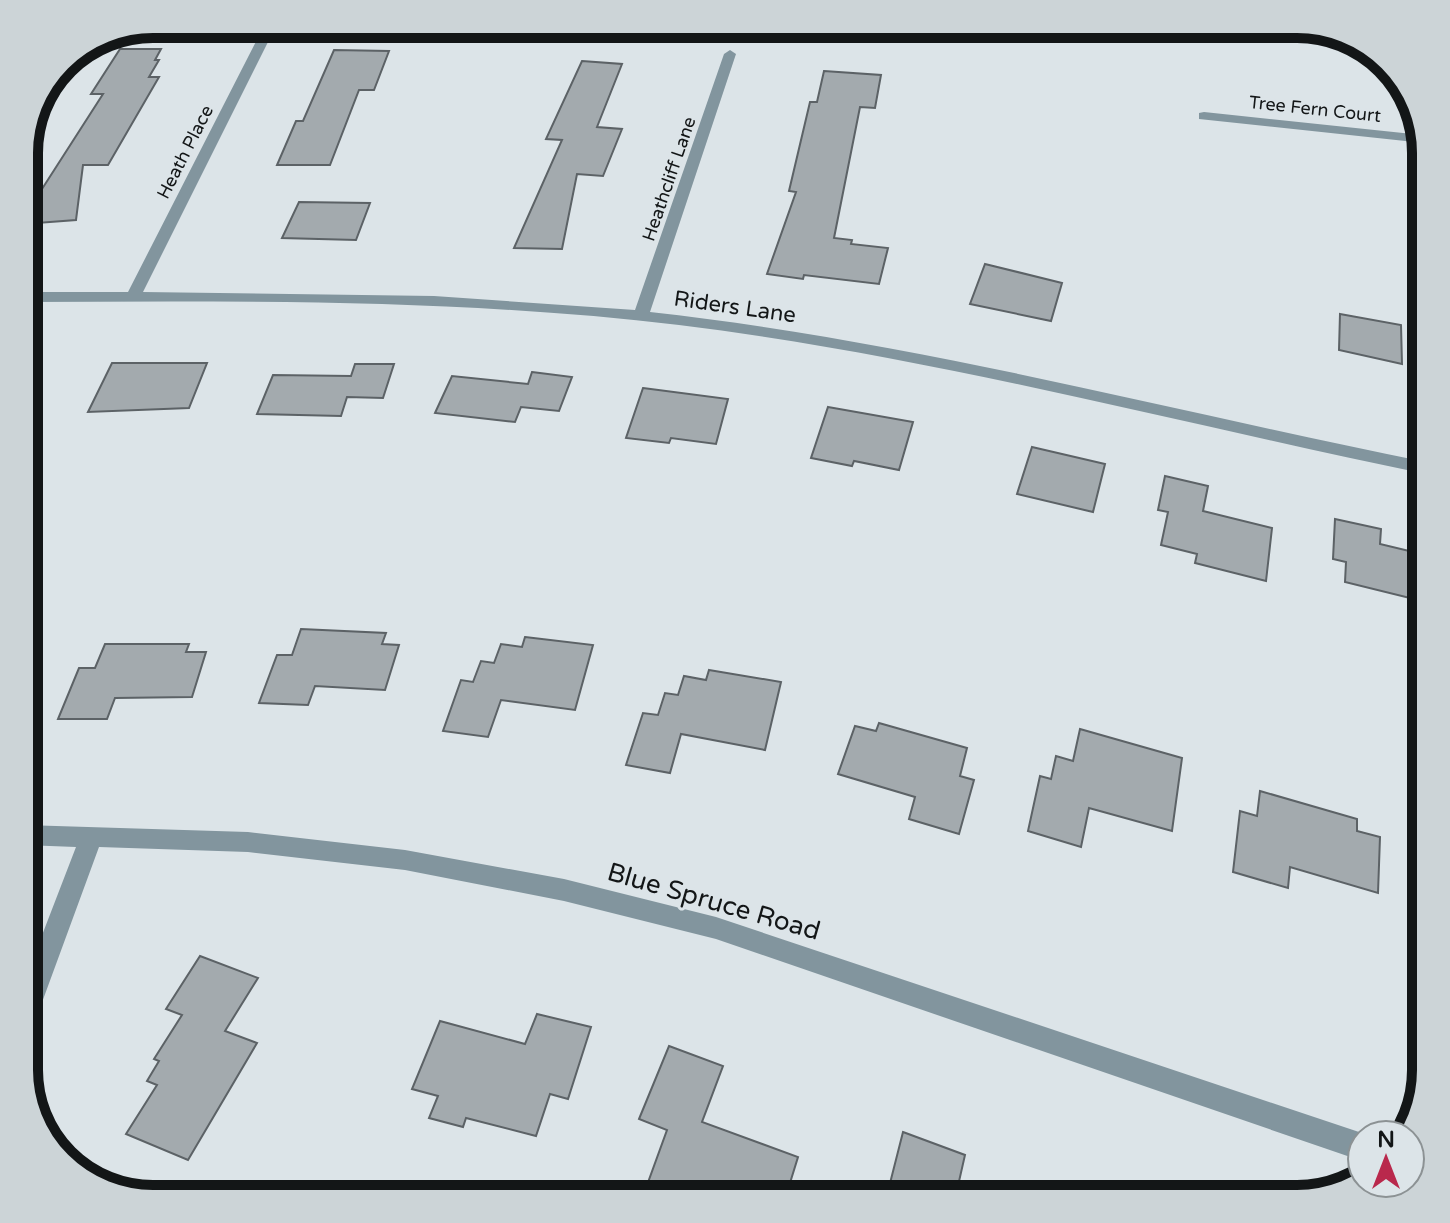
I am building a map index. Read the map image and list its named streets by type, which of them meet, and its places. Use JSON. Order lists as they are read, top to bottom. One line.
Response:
{"streets":{"street":["Tree Fern Court","Heath Place","Heathcliff Lane","Riders Lane","Blue Spruce Road"]},"crossings":[["Heath Place","Riders Lane"],["Heathcliff Lane","Riders Lane"]],"north":"top"}
